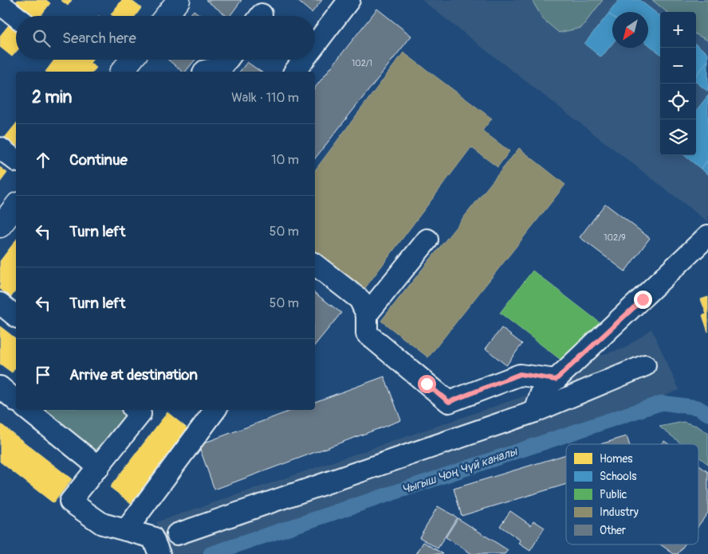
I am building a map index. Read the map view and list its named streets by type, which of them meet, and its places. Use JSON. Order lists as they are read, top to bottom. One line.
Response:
{"water":["Чыгыш Чоң Чүй каналы"],"house_numbers":["102/1","102/9"],"legend":["Homes","Schools","Public","Industry","Other"],"north":"bottom left","page":{"map_buttons":["+","−"],"search":"Search here","heading":["2 min","Walk · 110 m"],"list":[["Continue","10 m"],["Turn left","50 m"],["Turn left","50 m"],"Arrive at destination"]}}
